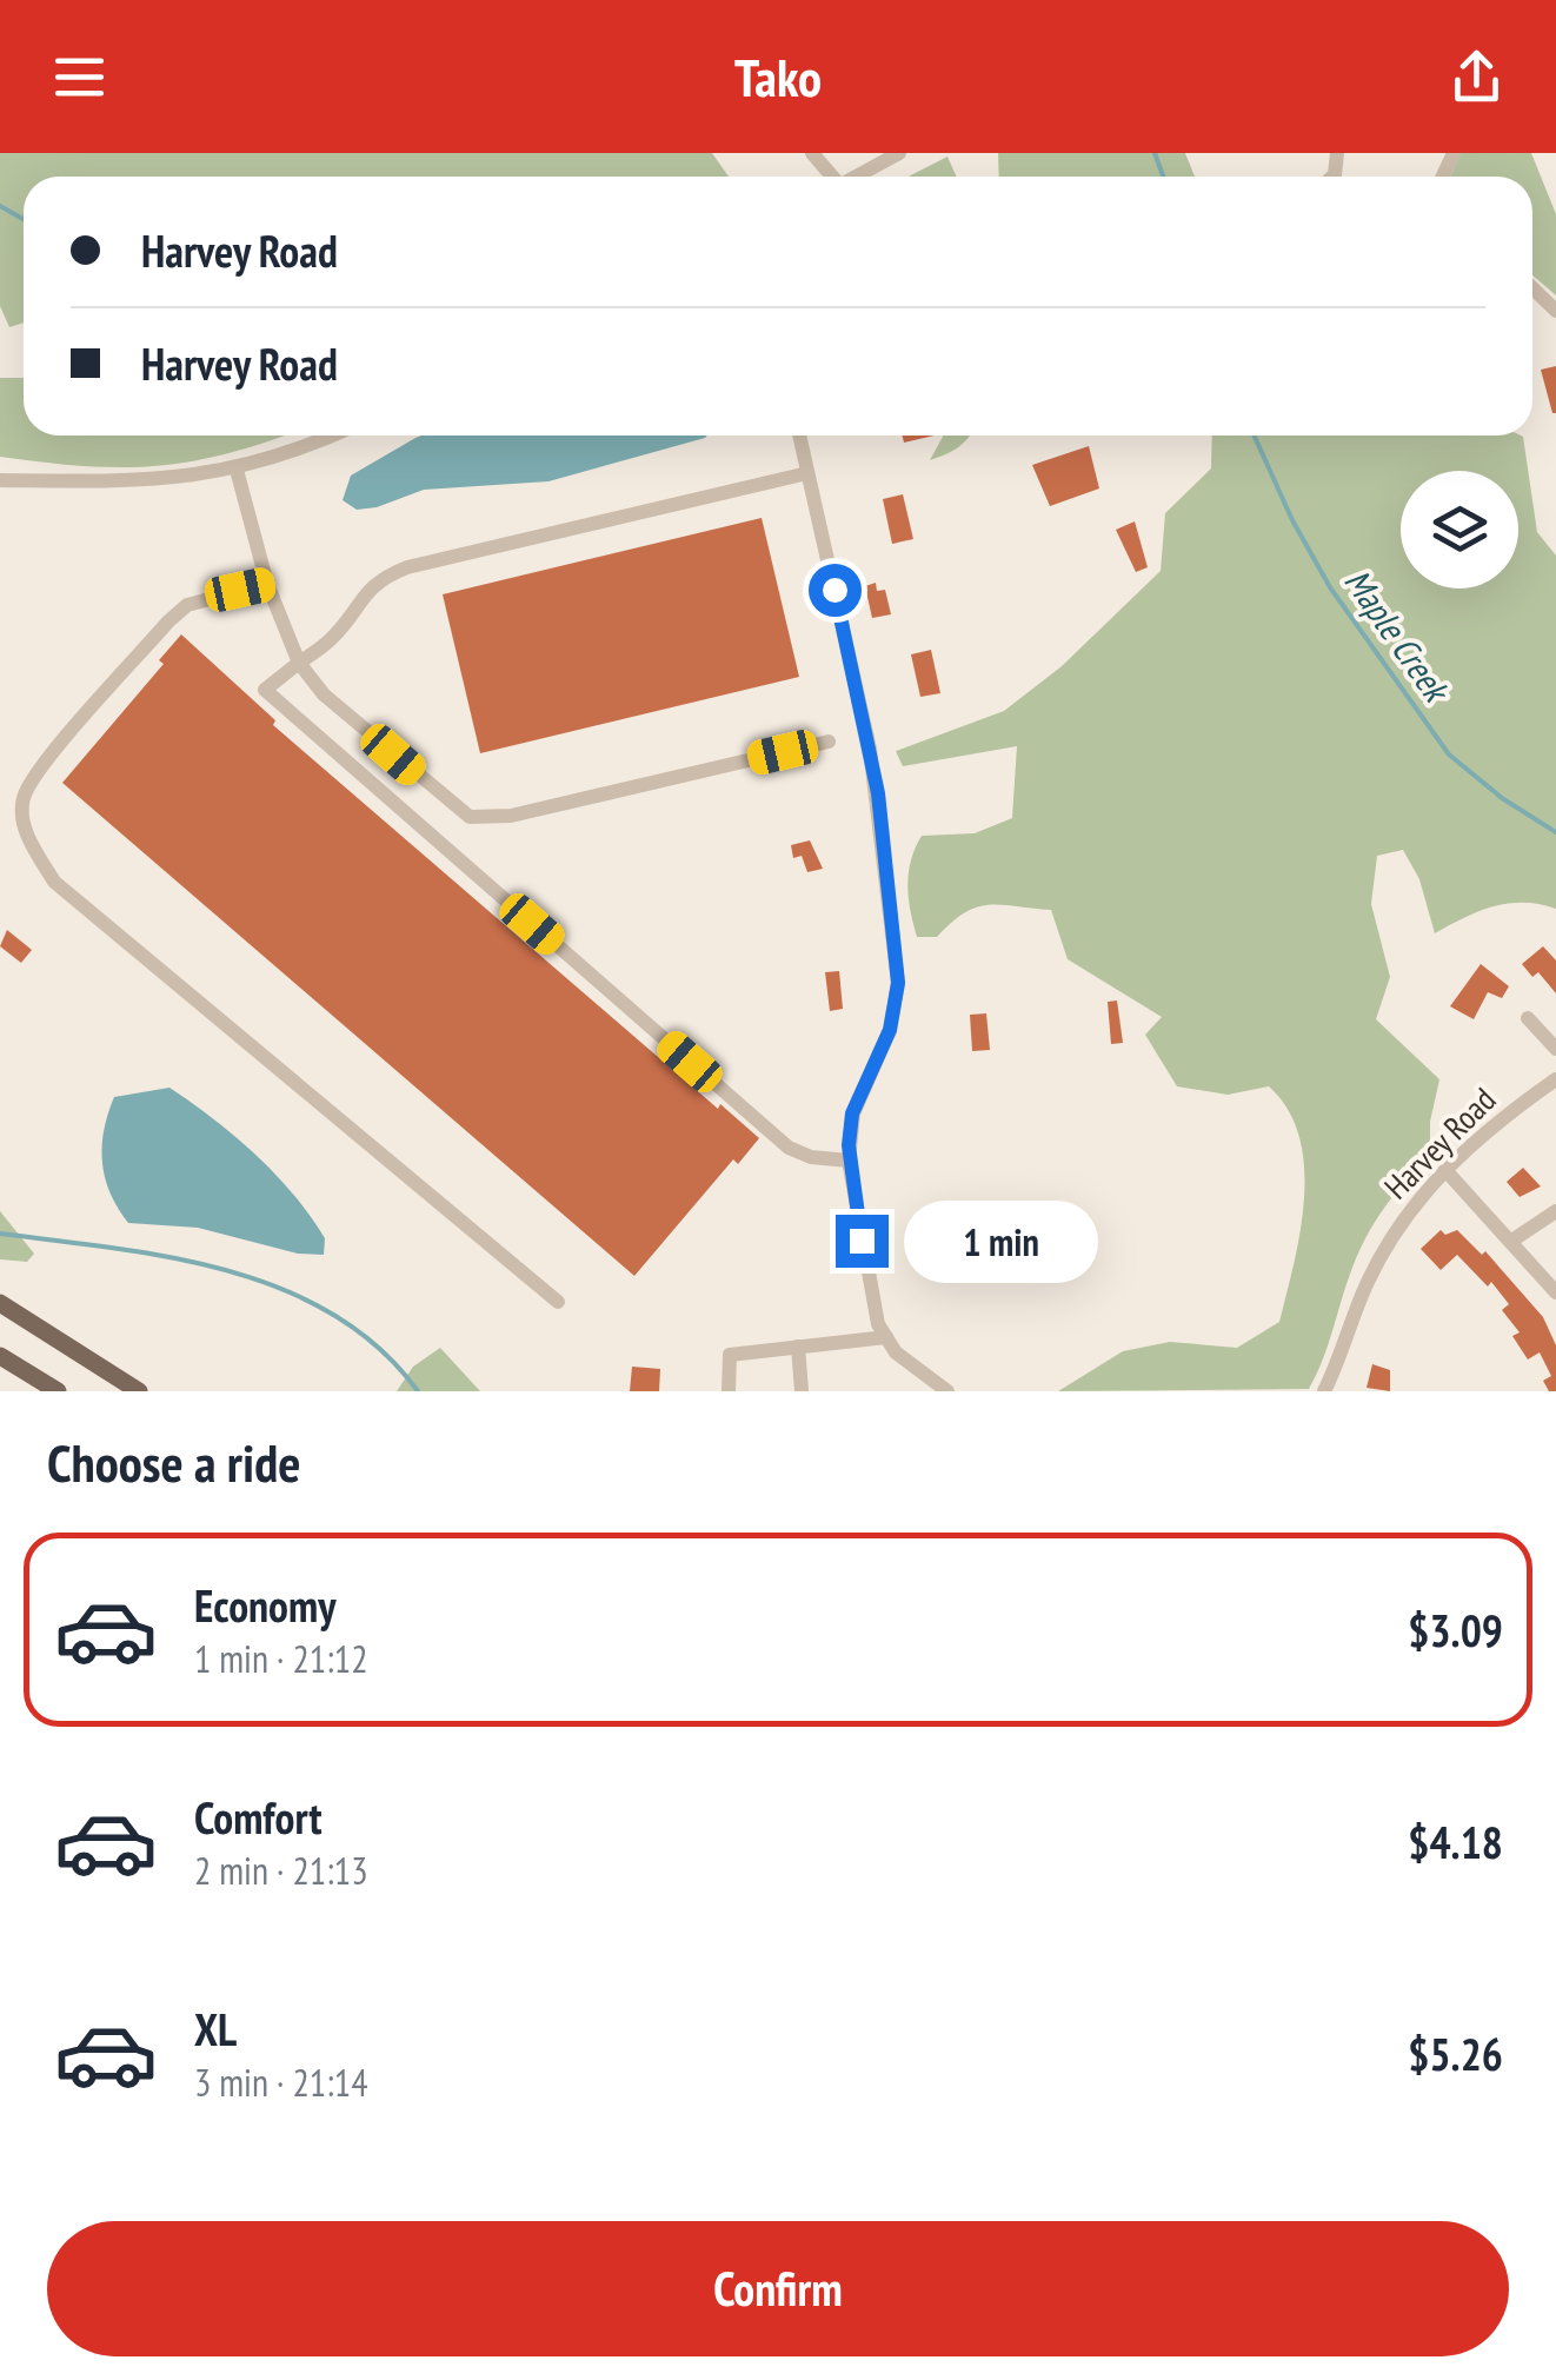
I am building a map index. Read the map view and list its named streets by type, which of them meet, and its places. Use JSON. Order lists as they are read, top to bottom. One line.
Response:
{"streets":{"street":["Harvey Road"]},"water":["Maple Creek"],"page":{"header":"Tako","banner":["Harvey Road","Harvey Road"],"bubble":"1 min","heading":"Choose a ride","list":[{"name":"Economy","note":"1 min · 21:12","value":"$3.09"},{"name":"Comfort","note":"2 min · 21:13","value":"$4.18"},{"name":"XL","note":"3 min · 21:14","value":"$5.26"}],"buttons":"Confirm"}}
